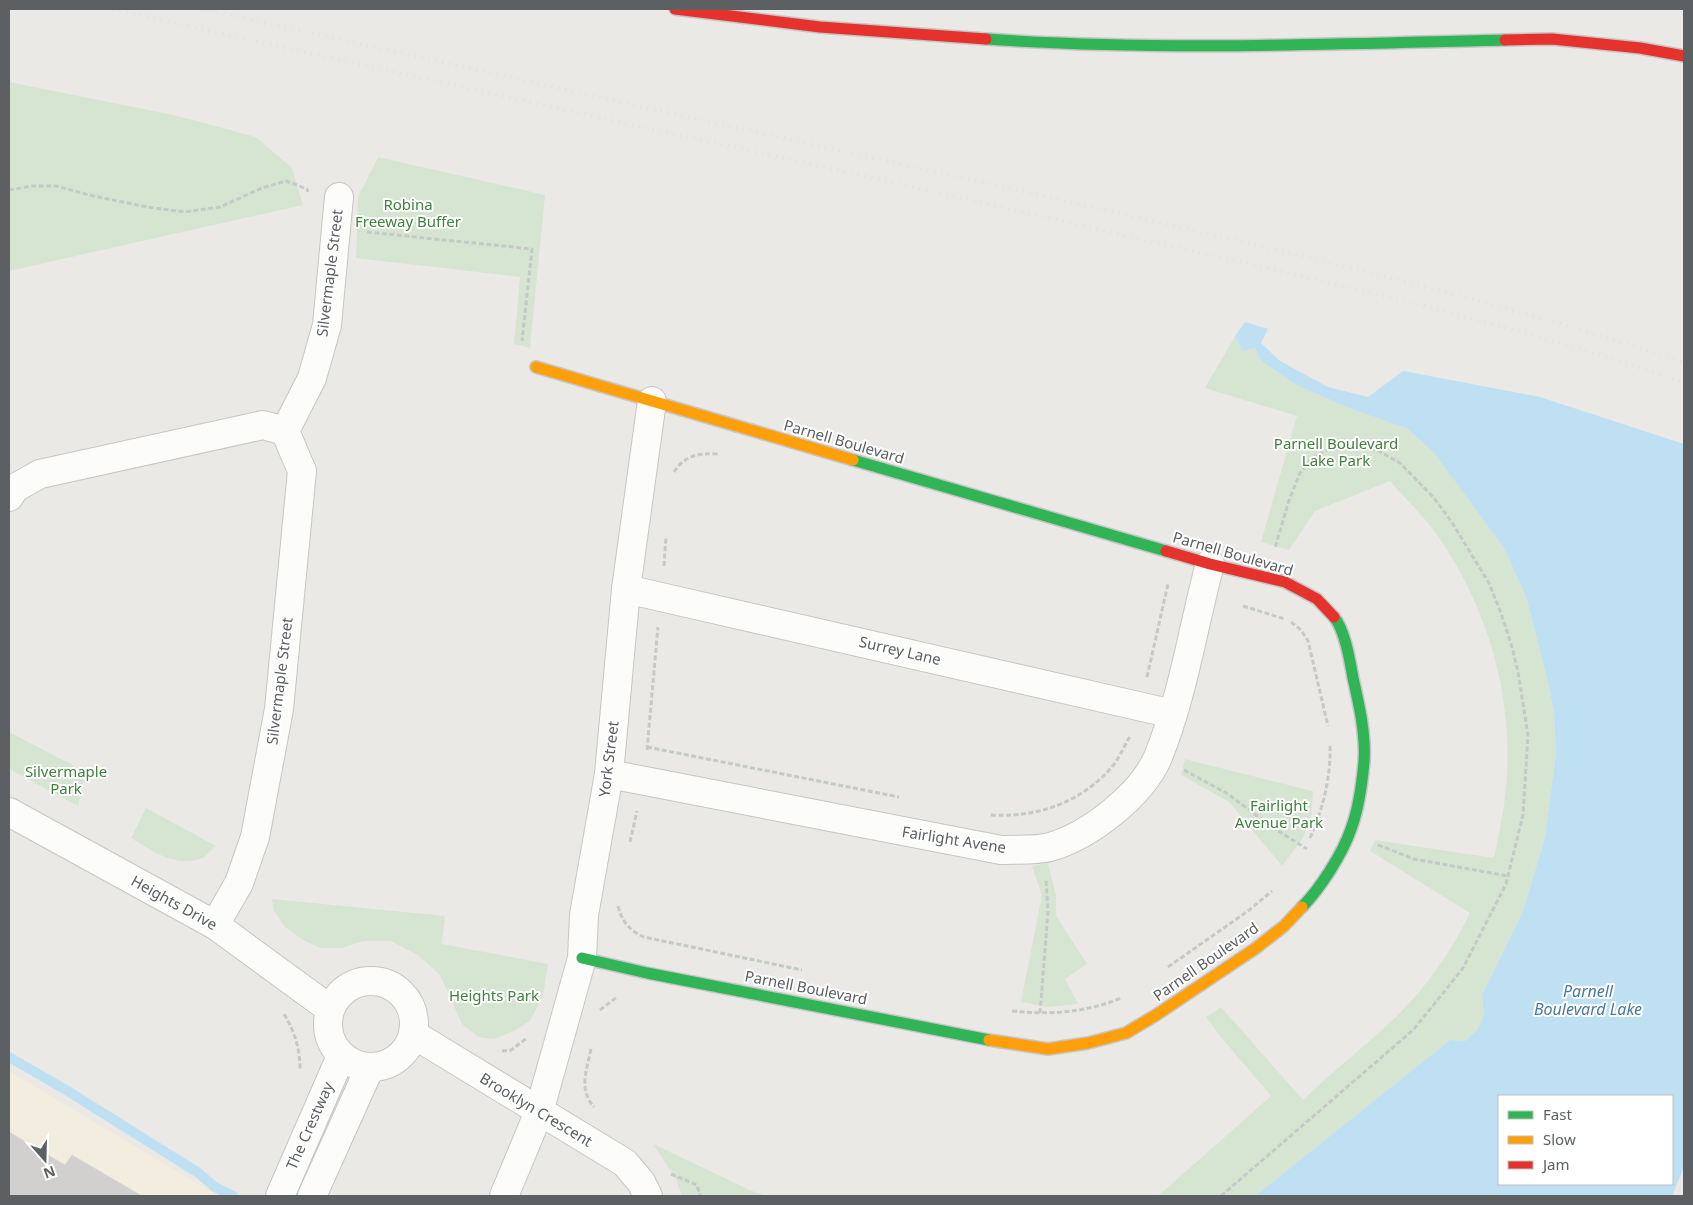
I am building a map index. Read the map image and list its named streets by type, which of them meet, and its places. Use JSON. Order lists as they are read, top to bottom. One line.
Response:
{"streets":{"main road":["Parnell Boulevard"],"street":["Silvermaple Street","Surrey Lane","York Street","Fairlight Avene","Heights Drive","Brooklyn Crescent","The Crestway"]},"crossings":[["Silvermaple Street","Heights Drive"],["Parnell Boulevard","York Street"],["Parnell Boulevard","Fairlight Avene"],["Surrey Lane","York Street"],["Surrey Lane","Fairlight Avene"],["York Street","Fairlight Avene"],["York Street","Brooklyn Crescent"],["Heights Drive","Brooklyn Crescent"],["Heights Drive","The Crestway"],["Brooklyn Crescent","The Crestway"]],"water":["Parnell Boulevard Lake"],"parks":["Robina Freeway Buffer","Parnell Boulevard Lake Park","Silvermaple Park","Fairlight Avenue Park","Heights Park"],"legend":["Fast","Slow","Jam"],"north":"bottom"}
